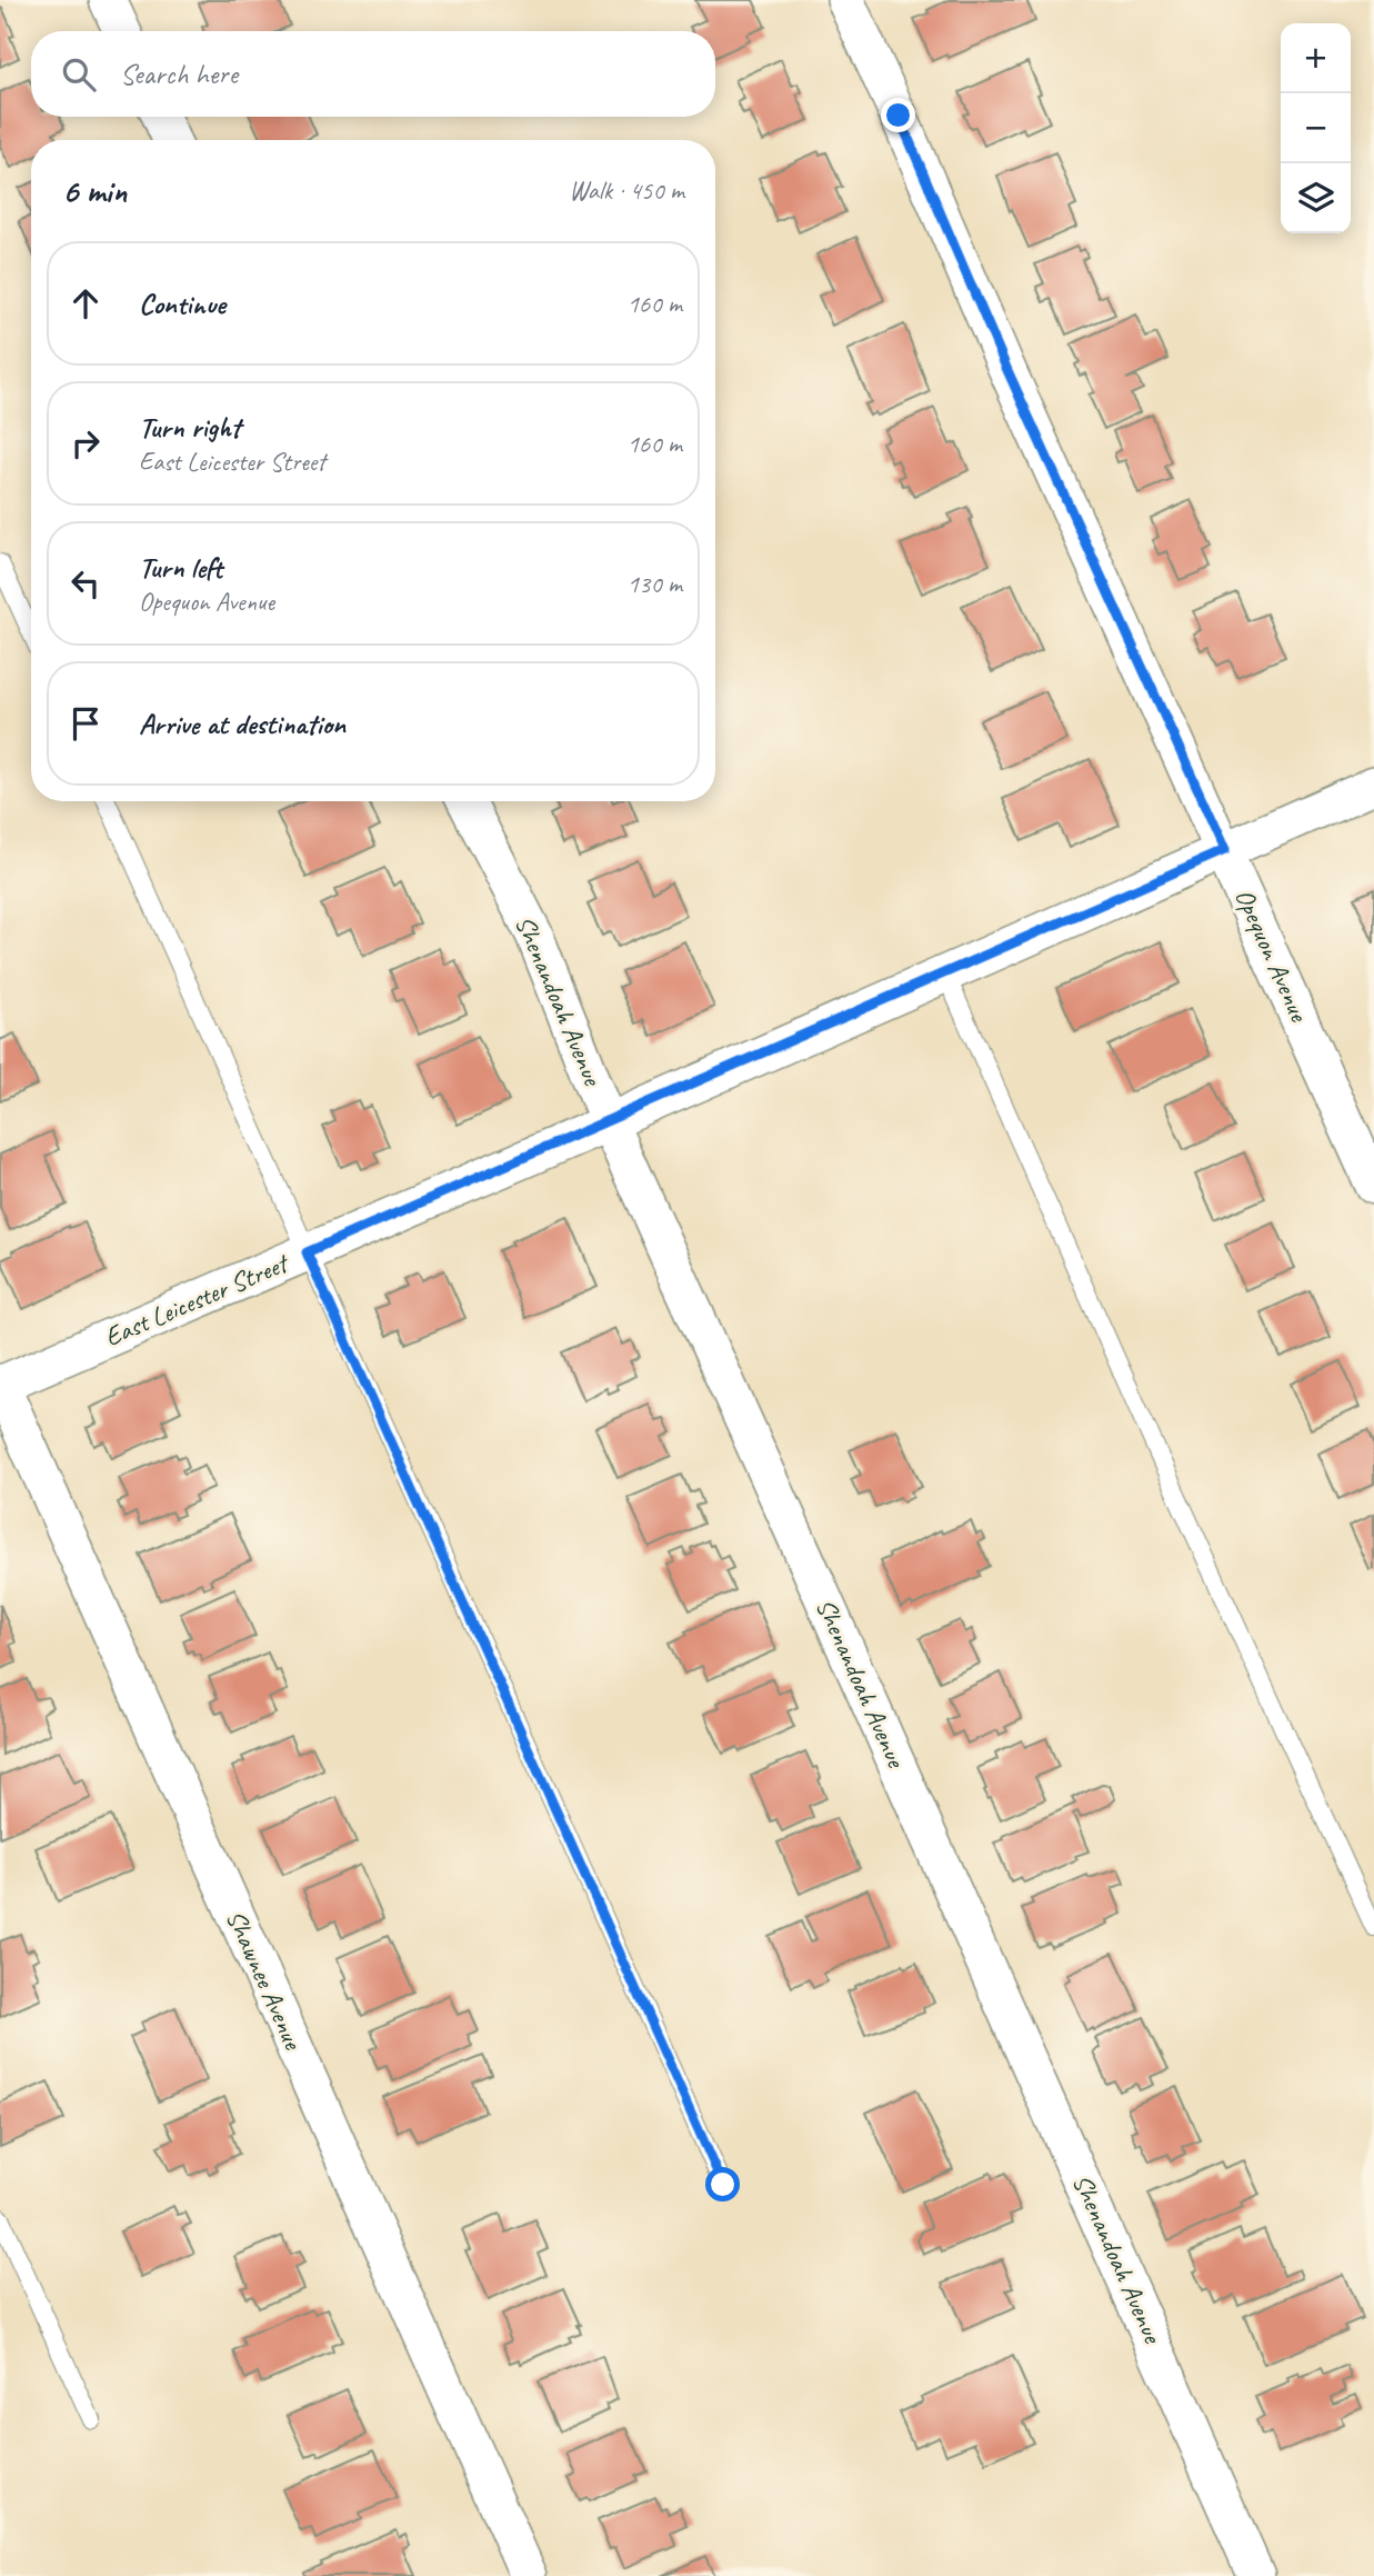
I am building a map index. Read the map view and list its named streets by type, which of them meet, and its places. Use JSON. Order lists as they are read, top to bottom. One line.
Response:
{"streets":{"street":["Opequon Avenue","Shenandoah Avenue","East Leicester Street","Shawnee Avenue"]},"crossings":[["Opequon Avenue","East Leicester Street"],["Shenandoah Avenue","East Leicester Street"],["East Leicester Street","Shawnee Avenue"]],"page":{"map_buttons":["+","−"],"search":"Search here","heading":["6 min","Walk · 450 m"],"list":[["Continue","160 m"],["Turn right","East Leicester Street","160 m"],["Turn left","Opequon Avenue","130 m"],"Arrive at destination"]}}
